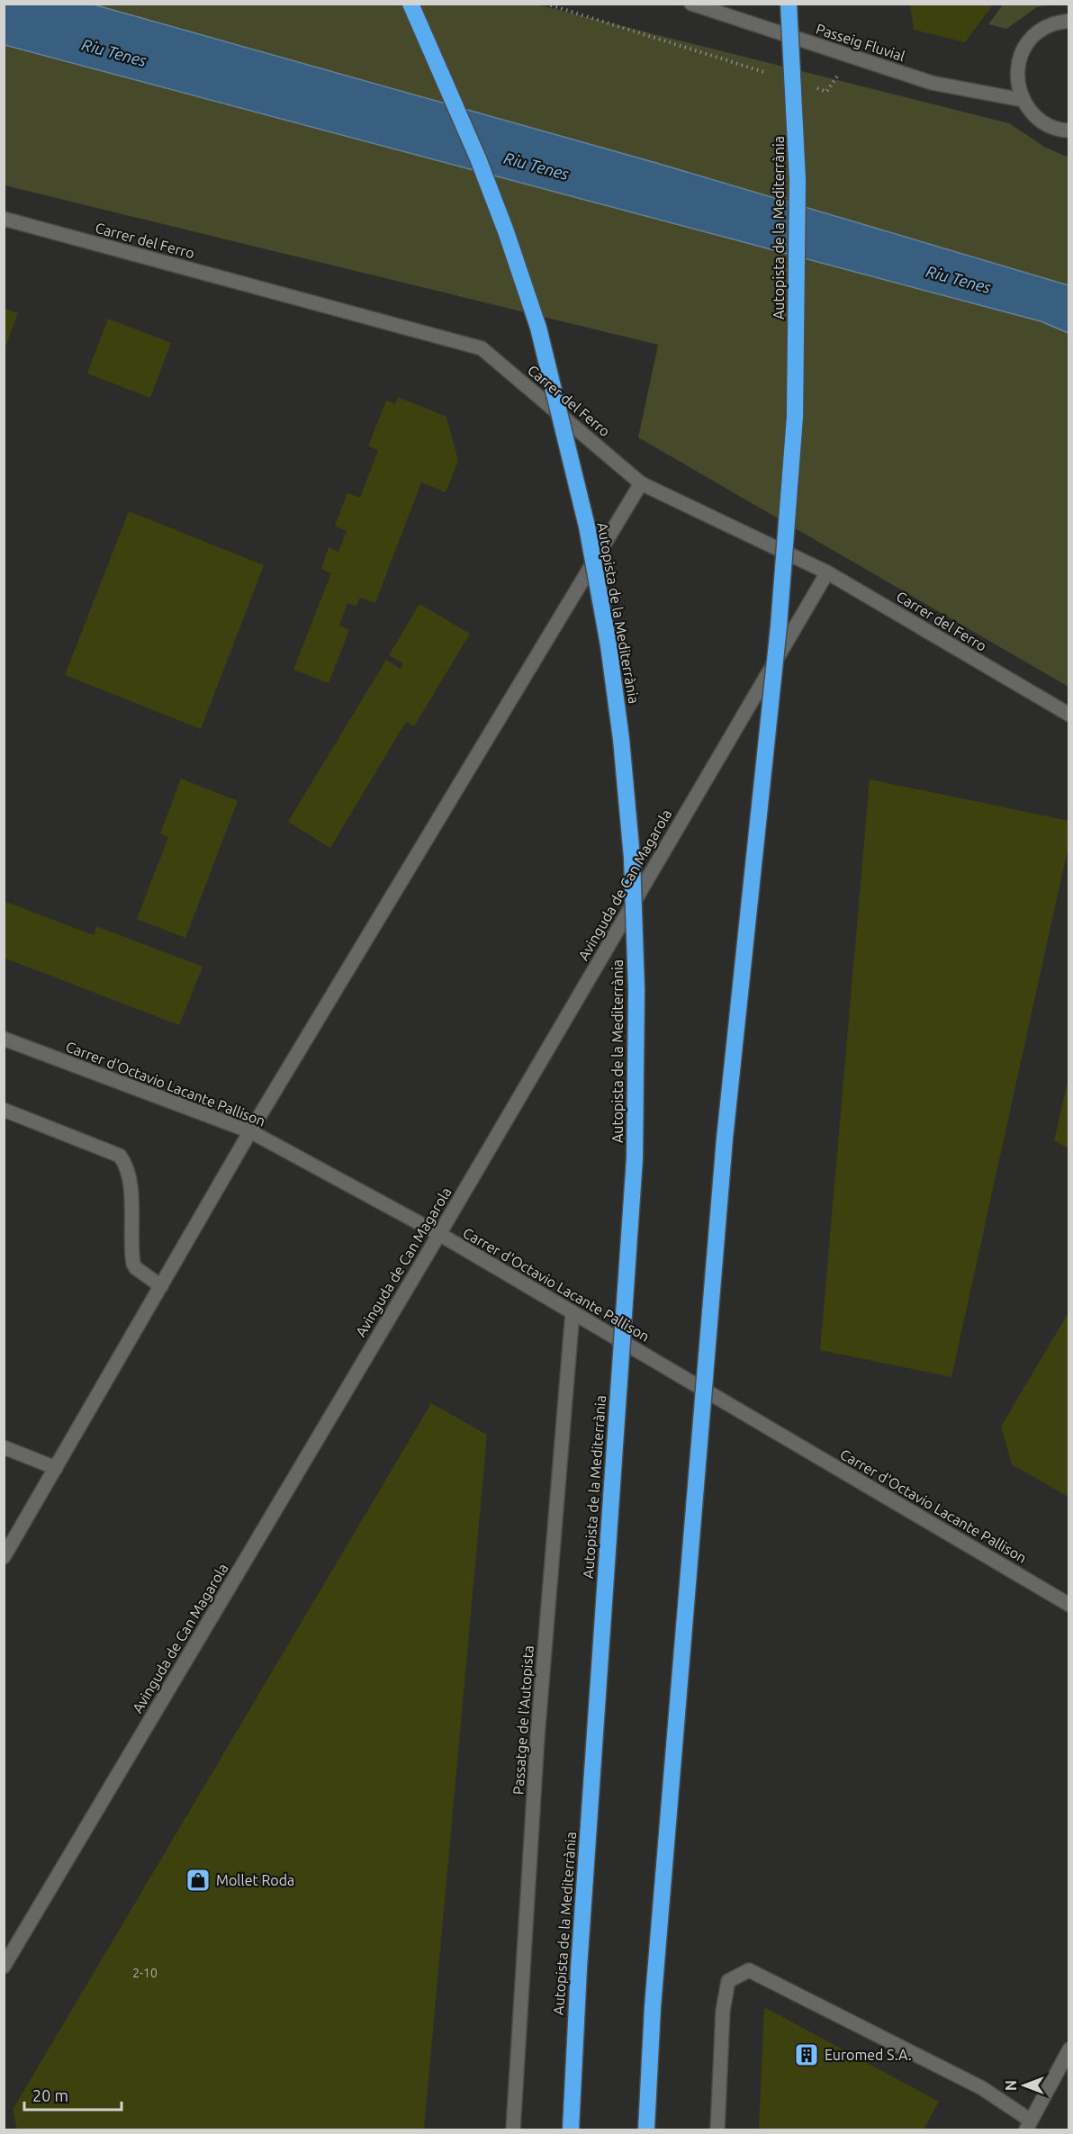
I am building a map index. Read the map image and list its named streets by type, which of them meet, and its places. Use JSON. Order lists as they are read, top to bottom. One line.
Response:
{"streets":{"highway":["Autopista de la Mediterrània"],"street":["Passeig Fluvial","Carrer del Ferro","Avinguda de Can Magarola","Carrer d'Octavio Lacante Pallison","Passatge de l'Autopista"]},"crossings":[["Carrer del Ferro","Avinguda de Can Magarola"],["Avinguda de Can Magarola","Carrer d'Octavio Lacante Pallison"],["Carrer d'Octavio Lacante Pallison","Passatge de l'Autopista"]],"water":["Riu Tenes"],"places":{"shop":["Mollet Roda"],"building":["Euromed S.A."]},"house_numbers":["2-10"],"scale_bar":"20 m","north":"left"}
